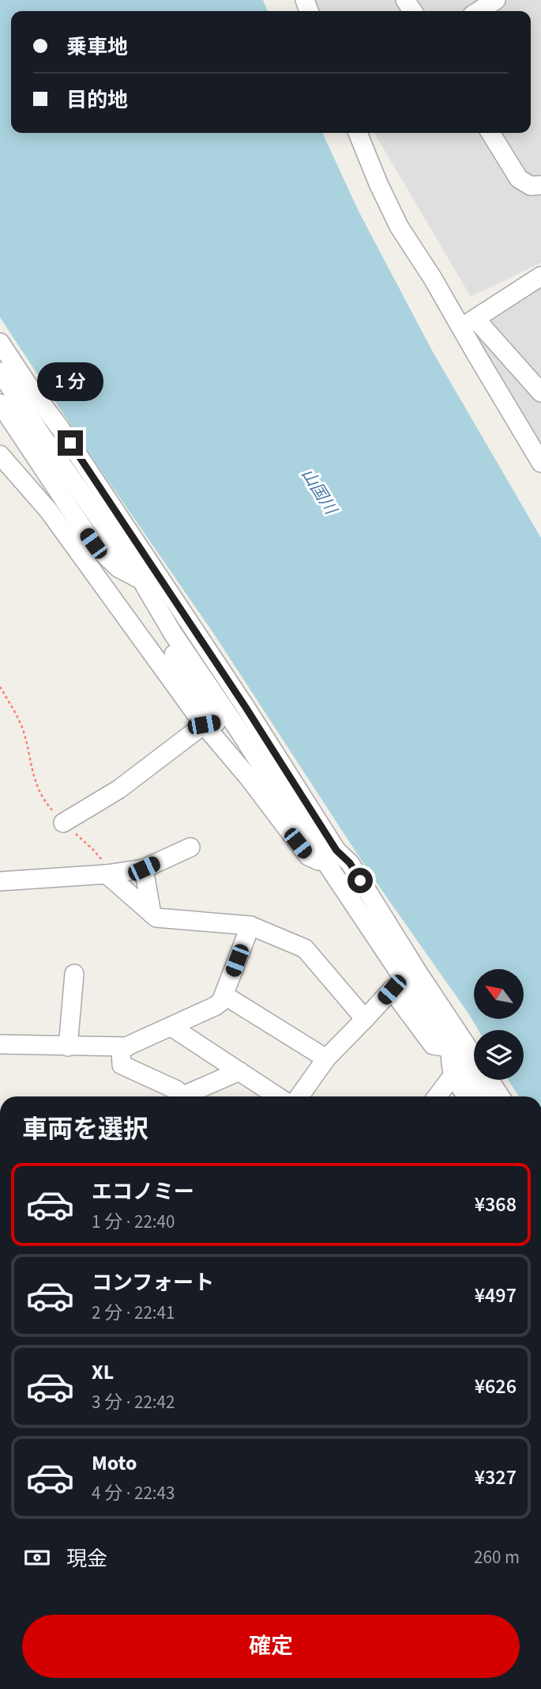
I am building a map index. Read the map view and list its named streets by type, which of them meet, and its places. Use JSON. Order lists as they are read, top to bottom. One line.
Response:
{"water":["山国川"],"north":"top left","page":{"banner":["乗車地","目的地"],"bubble":"1 分","heading":"車両を選択","list":[{"name":"エコノミー","note":"1 分 · 22:40","value":"¥368"},{"name":"コンフォート","note":"2 分 · 22:41","value":"¥497"},{"name":"XL","note":"3 分 · 22:42","value":"¥626"},{"name":"Moto","note":"4 分 · 22:43","value":"¥327"}],"pay":["現金","260 m"],"buttons":"確定"}}
